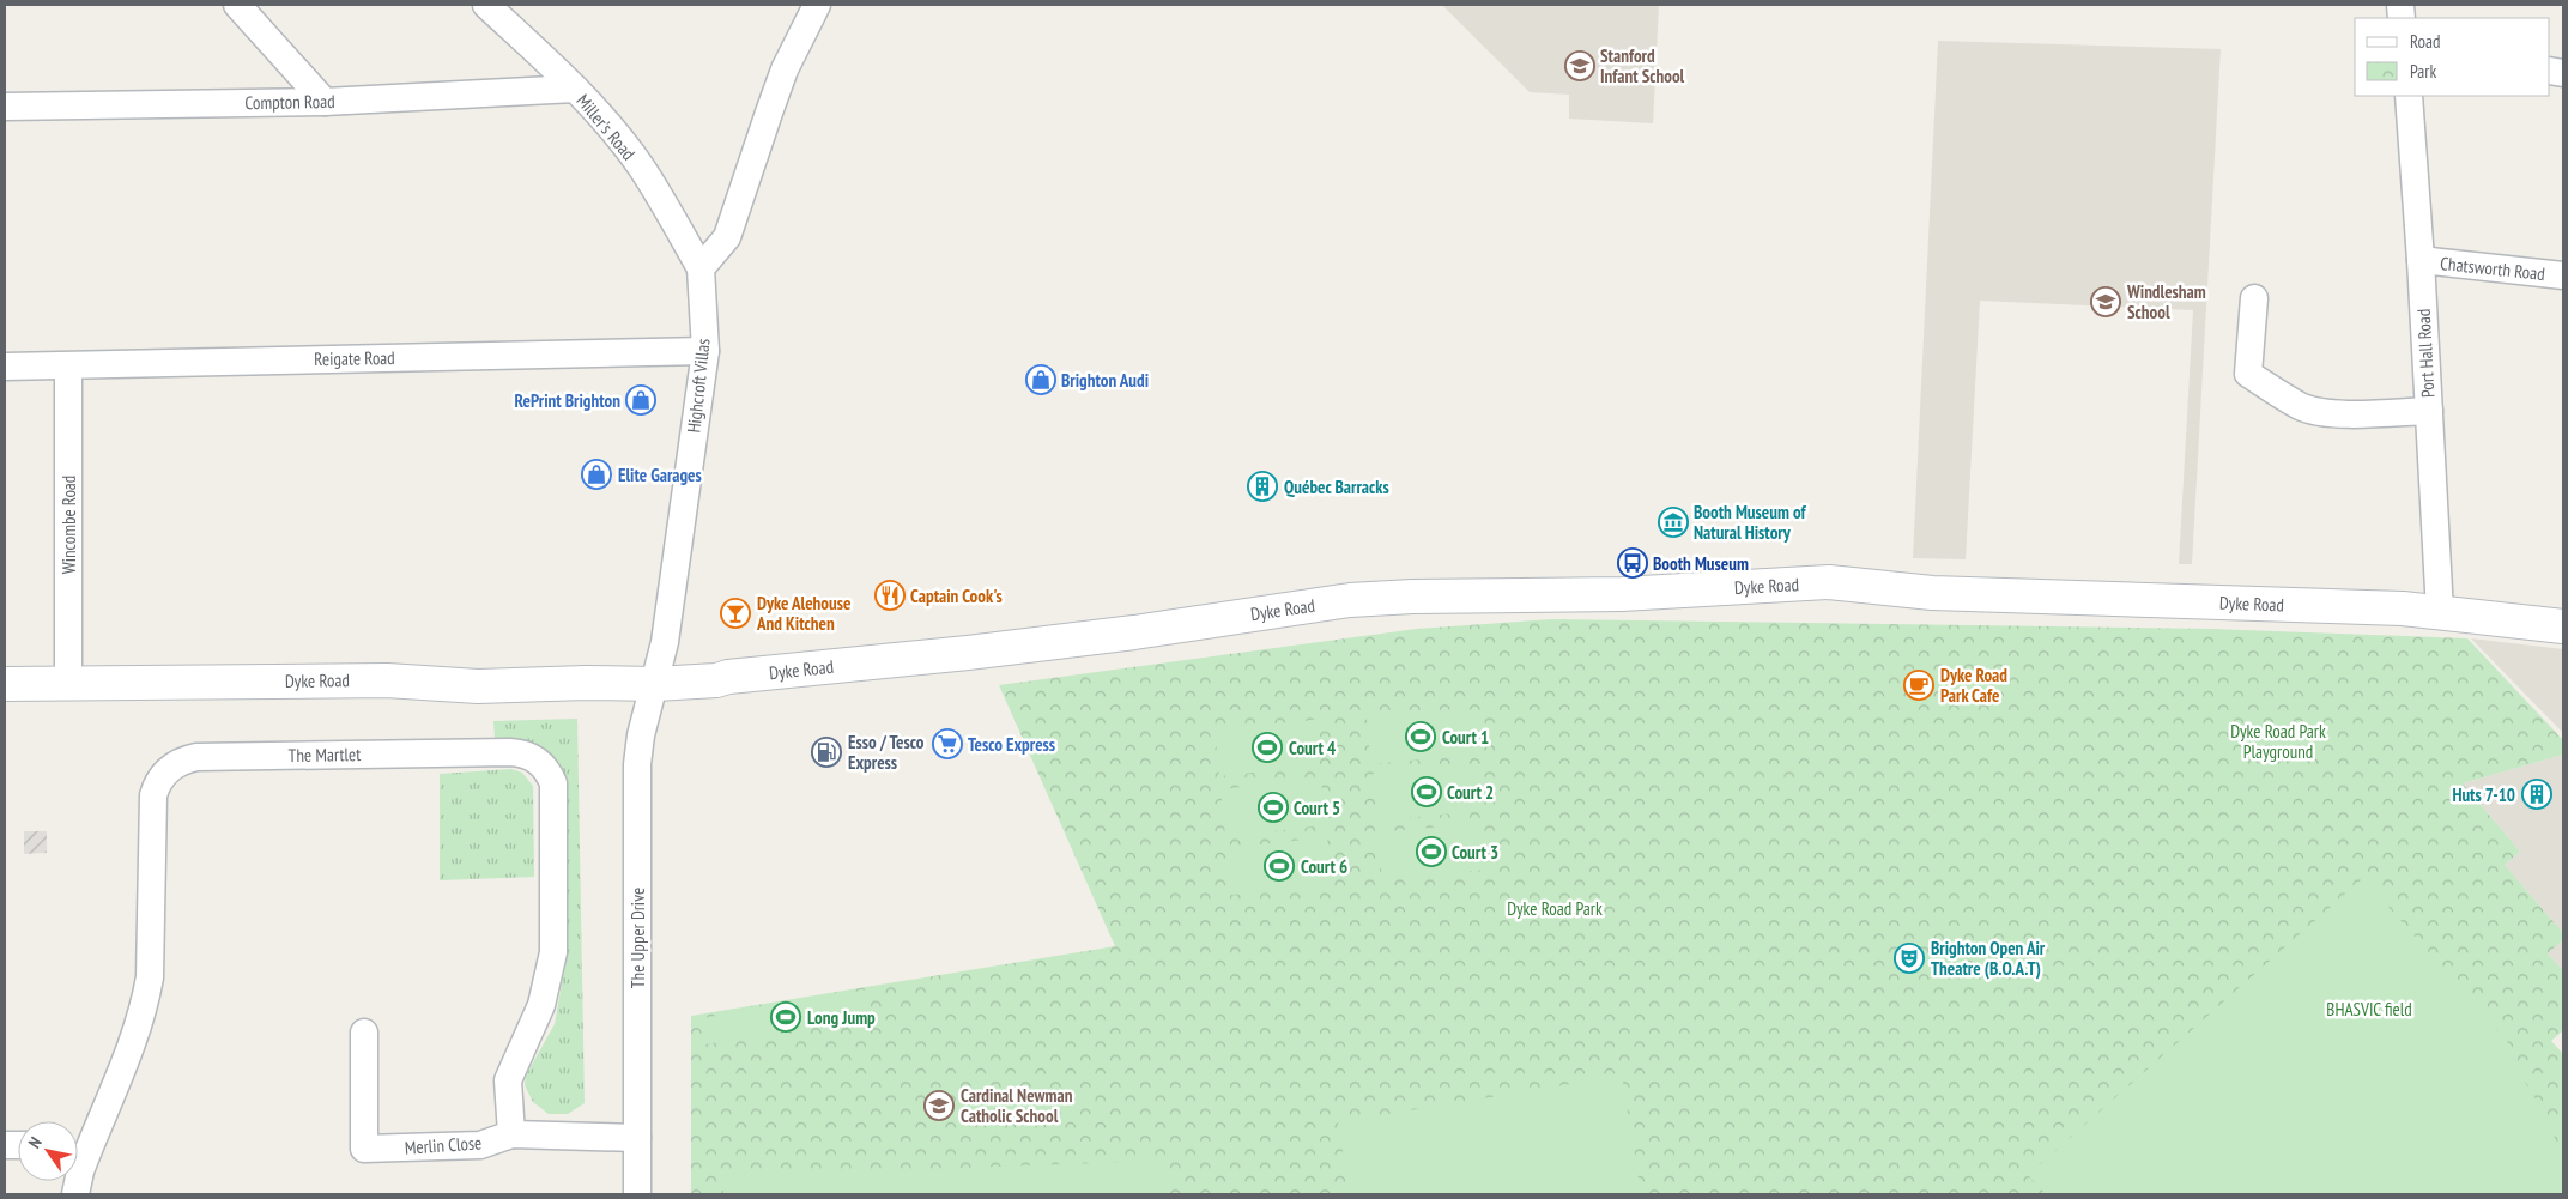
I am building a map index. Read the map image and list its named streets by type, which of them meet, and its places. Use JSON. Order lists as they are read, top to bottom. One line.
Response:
{"streets":{"street":["Compton Road","Miller's Road","Chatsworth Road","Port Hall Road","Reigate Road","Highcroft Villas","Wincombe Road","Dyke Road","The Martlet","The Upper Drive","Merlin Close"]},"crossings":[["Compton Road","Miller's Road"],["Miller's Road","Highcroft Villas"],["Chatsworth Road","Port Hall Road"],["Port Hall Road","Dyke Road"],["Reigate Road","Highcroft Villas"],["Reigate Road","Wincombe Road"],["Highcroft Villas","Dyke Road"],["Highcroft Villas","The Upper Drive"],["Wincombe Road","Dyke Road"],["Dyke Road","The Upper Drive"],["The Martlet","Merlin Close"],["The Upper Drive","Merlin Close"]],"parks":["Dyke Road Park Playground","Dyke Road Park","BHASVIC field"],"places":{"school or university":["Stanford Infant School","Windlesham School","Cardinal Newman Catholic School"],"shop":["Brighton Audi","RePrint Brighton","Elite Garages"],"building":["Québec Barracks","Huts 7-10"],"museum":["Booth Museum of Natural History"],"bus stop":["Booth Museum"],"restaurant":["Captain Cook's"],"bar":["Dyke Alehouse And Kitchen"],"cafe":["Dyke Road Park Cafe"],"sports":["Court 1","Court 4","Court 2","Court 5","Court 3","Court 6","Long Jump"],"supermarket":["Tesco Express"],"fuel station":["Esso / Tesco Express"],"theatre":["Brighton Open Air Theatre (B.O.A.T)"]},"legend":["Road","Park"],"north":"top left"}
